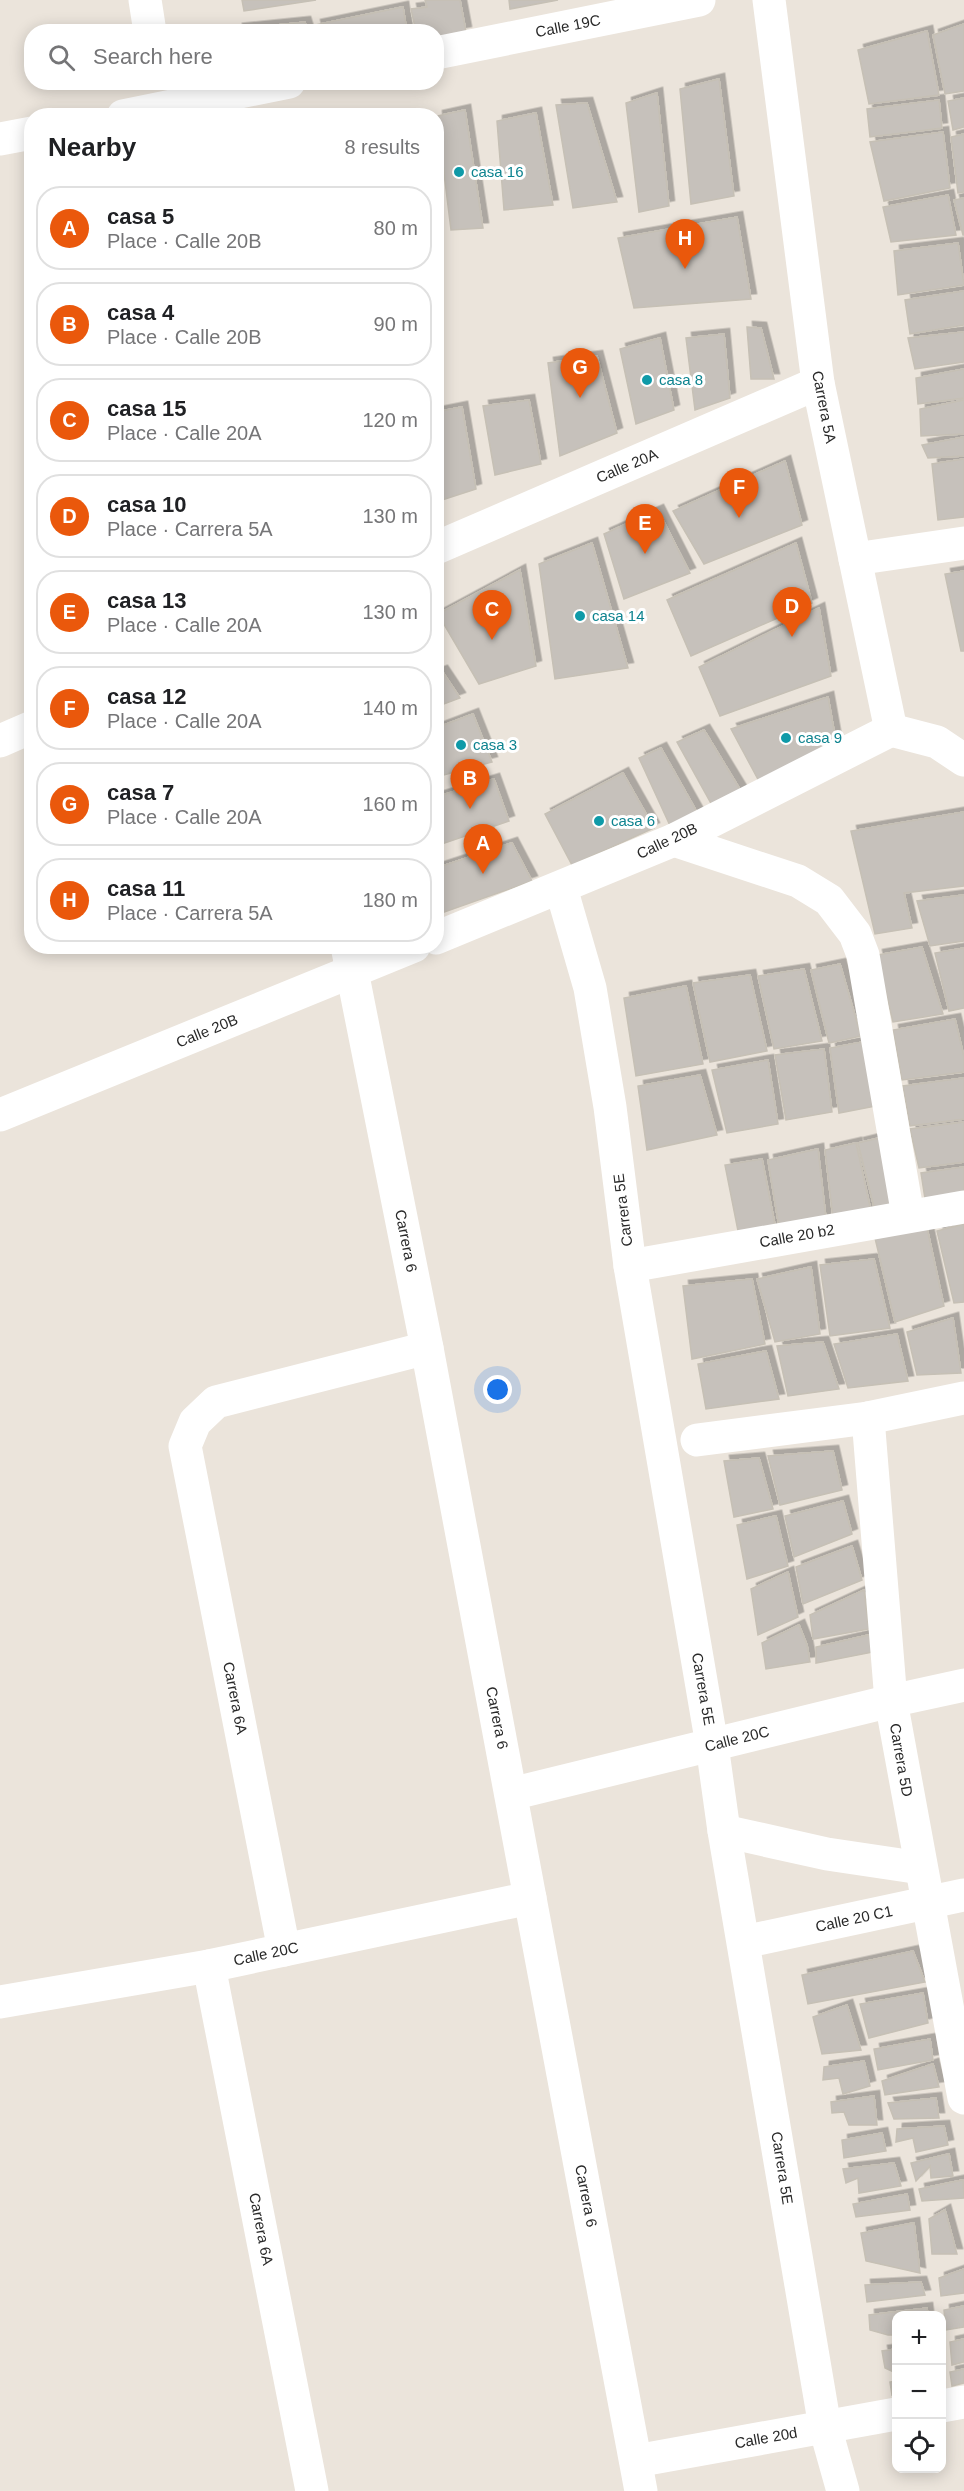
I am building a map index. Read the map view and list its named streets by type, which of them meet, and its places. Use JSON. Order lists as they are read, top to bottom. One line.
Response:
{"streets":{"street":["Calle 19C","Carrera 5A","Calle 20A","Calle 20B","Carrera 5E","Calle 20 b2","Carrera 6","Carrera 6A","Calle 20C","Carrera 5D","Calle 20 C1","Calle 20d"]},"crossings":[["Carrera 5A","Calle 20A"],["Carrera 5A","Calle 20B"],["Calle 20B","Carrera 5E"],["Calle 20B","Carrera 6"],["Carrera 5E","Calle 20 b2"],["Carrera 5E","Calle 20C"],["Carrera 5E","Calle 20 C1"],["Carrera 5E","Calle 20d"],["Carrera 6","Carrera 6A"],["Carrera 6","Calle 20C"],["Carrera 6","Calle 20d"],["Carrera 6A","Calle 20C"],["Calle 20C","Carrera 5D"],["Carrera 5D","Calle 20 C1"]],"places":["casa 16","casa 8","casa 14","casa 9","casa 3","casa 6"],"page":{"search":"Search here","heading":["Nearby","8 results"],"list":[{"mark":"A","name":"casa 5","note":"Place · Calle 20B","value":"80 m"},{"mark":"B","name":"casa 4","note":"Place · Calle 20B","value":"90 m"},{"mark":"C","name":"casa 15","note":"Place · Calle 20A","value":"120 m"},{"mark":"D","name":"casa 10","note":"Place · Carrera 5A","value":"130 m"},{"mark":"E","name":"casa 13","note":"Place · Calle 20A","value":"130 m"},{"mark":"F","name":"casa 12","note":"Place · Calle 20A","value":"140 m"},{"mark":"G","name":"casa 7","note":"Place · Calle 20A","value":"160 m"},{"mark":"H","name":"casa 11","note":"Place · Carrera 5A","value":"180 m"}],"pins":["H","G","F","E","D","C","B","A"],"map_buttons":["+","−"]}}
